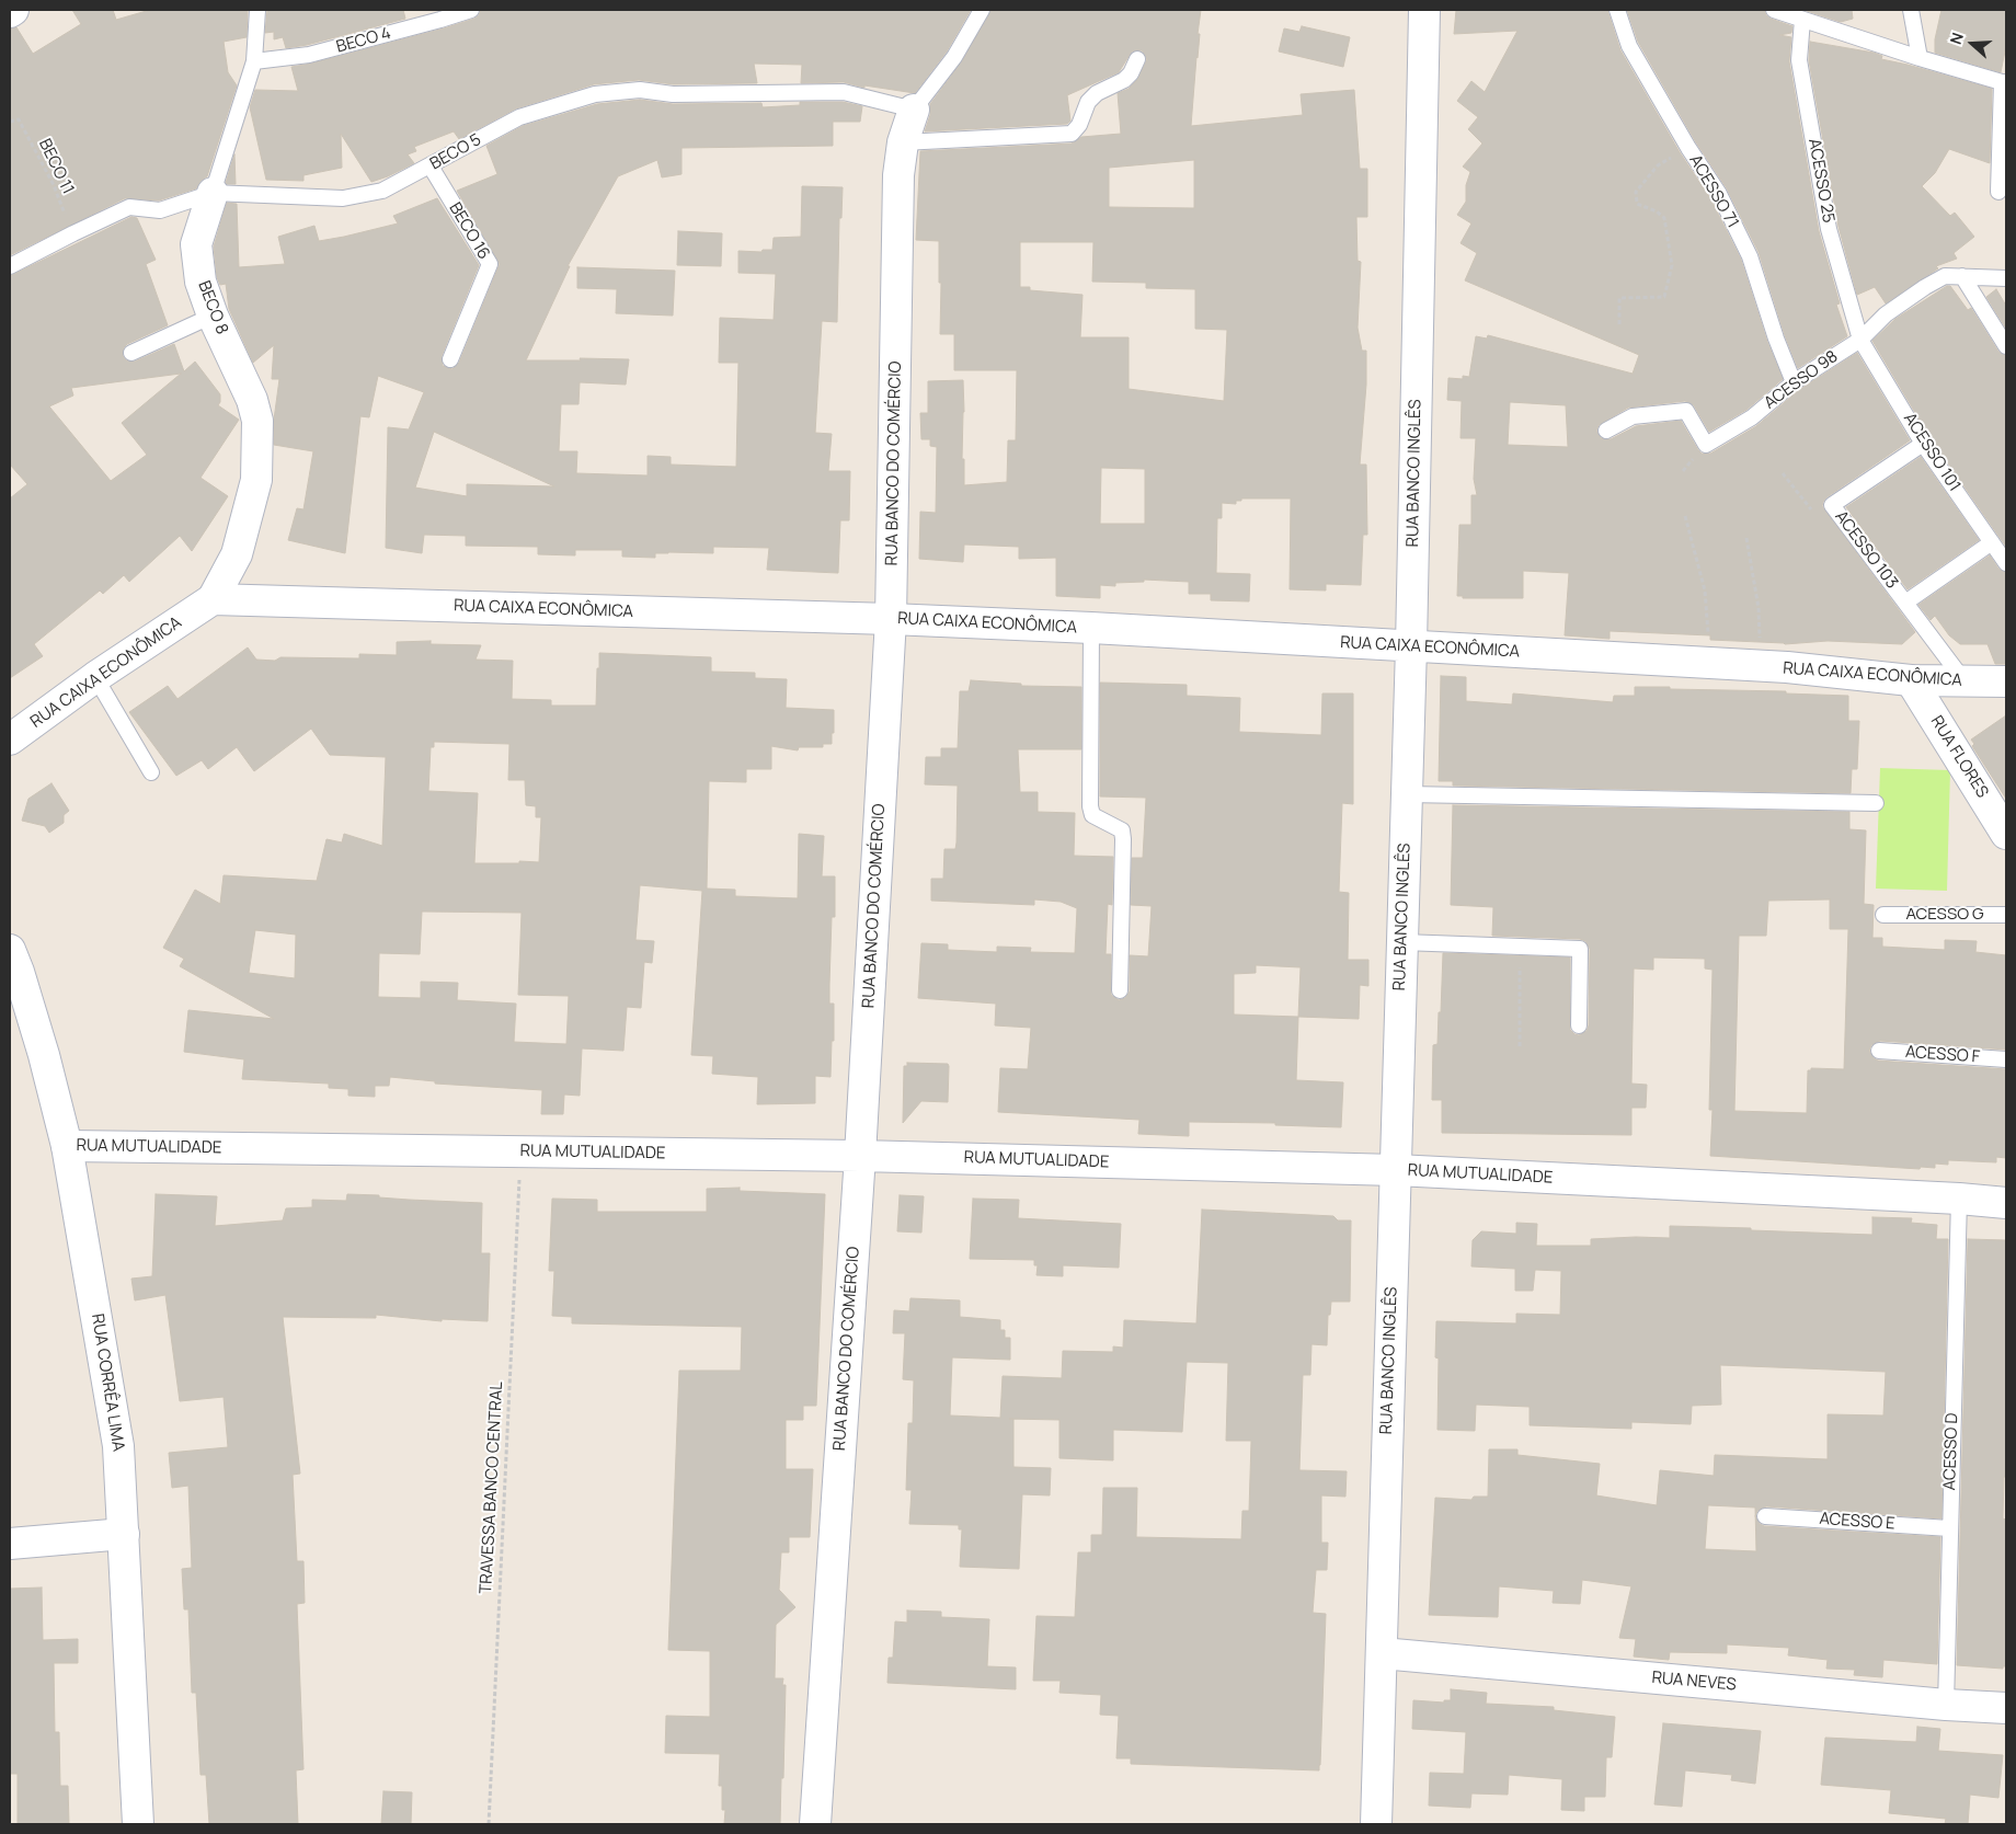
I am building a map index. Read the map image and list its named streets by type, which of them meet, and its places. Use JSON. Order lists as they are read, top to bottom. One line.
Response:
{"streets":{"street":["BECO 8","RUA BANCO DO COMÉRCIO","RUA BANCO INGLÊS","RUA CAIXA ECONÔMICA","RUA FLORES","RUA MUTUALIDADE","RUA CORRÊA LIMA","RUA NEVES"],"lane":["BECO 4","BECO 5","ACESSO 25","ACESSO 71","BECO 16","ACESSO 98","ACESSO 101","ACESSO 103","ACESSO G","ACESSO F","ACESSO D","ACESSO E"],"path":["BECO 11","TRAVESSA BANCO CENTRAL"]},"crossings":[["BECO 4","BECO 8"],["BECO 5","BECO 11"],["BECO 5","BECO 16"],["BECO 5","BECO 8"],["BECO 5","RUA BANCO DO COMÉRCIO"],["ACESSO 25","ACESSO 98"],["ACESSO 25","ACESSO 101"],["ACESSO 71","ACESSO 98"],["BECO 8","RUA CAIXA ECONÔMICA"],["ACESSO 98","ACESSO 101"],["ACESSO 101","ACESSO 103"],["RUA BANCO DO COMÉRCIO","RUA CAIXA ECONÔMICA"],["RUA BANCO DO COMÉRCIO","RUA MUTUALIDADE"],["RUA BANCO INGLÊS","RUA CAIXA ECONÔMICA"],["RUA BANCO INGLÊS","RUA MUTUALIDADE"],["RUA BANCO INGLÊS","RUA NEVES"],["ACESSO 103","RUA CAIXA ECONÔMICA"],["RUA CAIXA ECONÔMICA","RUA FLORES"],["RUA MUTUALIDADE","RUA CORRÊA LIMA"],["RUA MUTUALIDADE","ACESSO D"],["RUA MUTUALIDADE","TRAVESSA BANCO CENTRAL"],["ACESSO D","ACESSO E"],["ACESSO D","RUA NEVES"]],"north":"left"}
